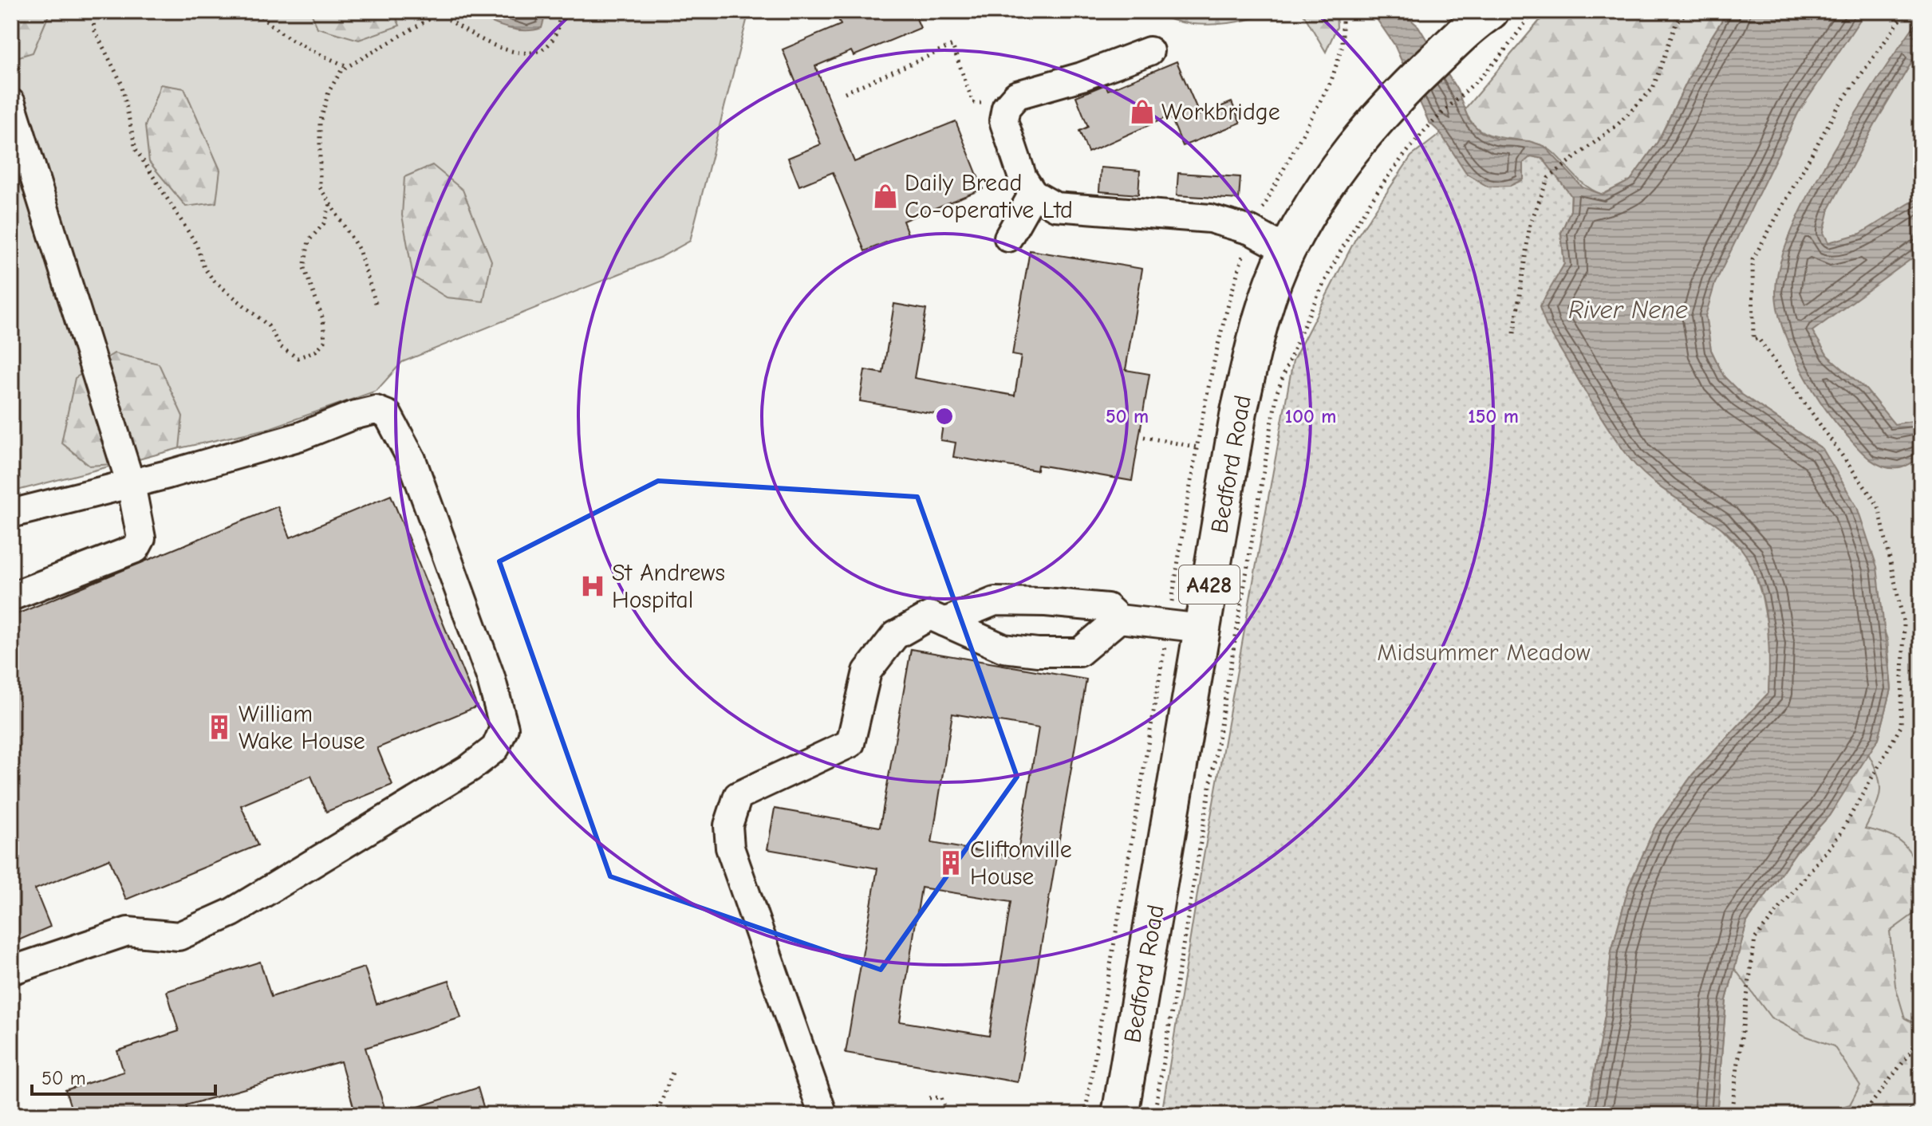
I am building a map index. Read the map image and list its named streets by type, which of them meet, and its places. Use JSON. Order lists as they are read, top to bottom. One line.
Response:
{"streets":{"main road":["Bedford Road","A428"]},"water":["River Nene"],"parks":["Midsummer Meadow"],"places":{"shop":["Workbridge","Daily Bread Co-operative Ltd"],"hospital":["St Andrews Hospital"],"building":["William Wake House","Cliftonville House"]},"scale_bar":"50 m","rings":["50 m","100 m","150 m"]}
